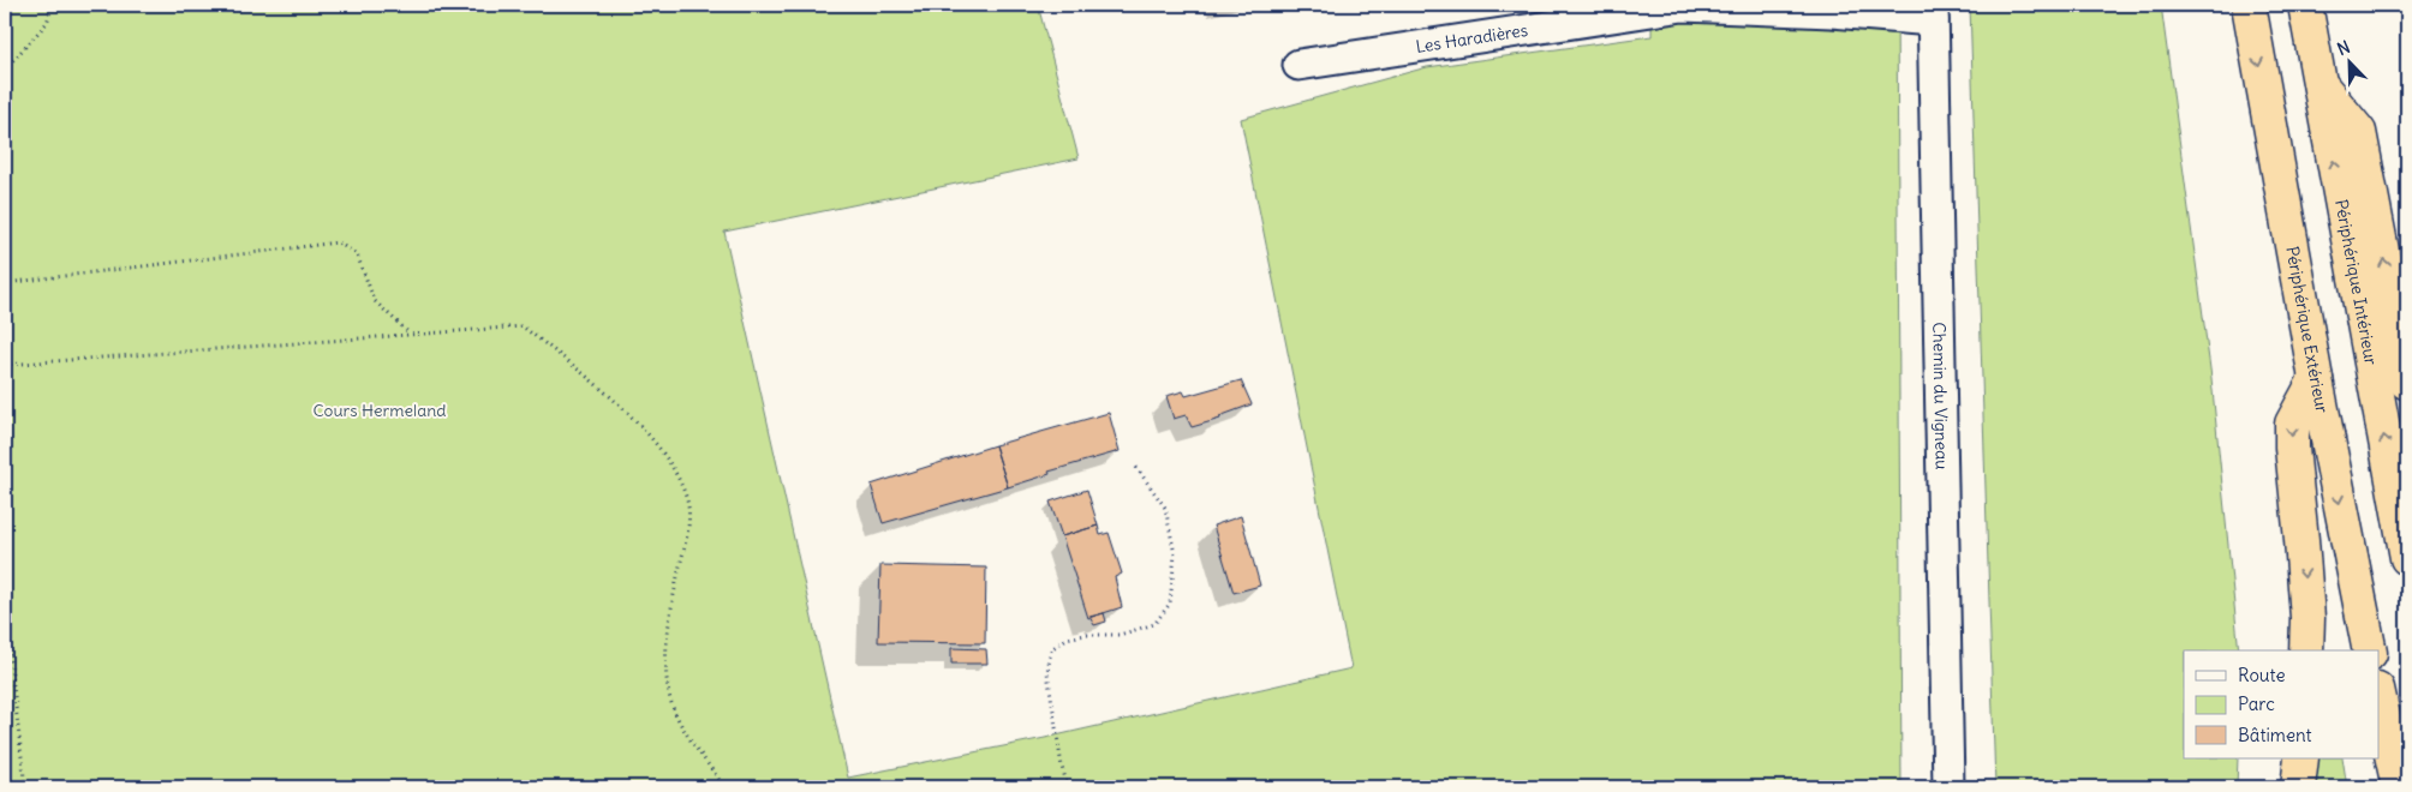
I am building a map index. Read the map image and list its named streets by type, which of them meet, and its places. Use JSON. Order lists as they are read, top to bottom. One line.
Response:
{"streets":{"highway":["Périphérique Intérieur","Périphérique Extérieur"],"street":["Les Haradières","Chemin du Vigneau"]},"crossings":[["Les Haradières","Chemin du Vigneau"]],"parks":["Cours Hermeland"],"legend":["Route","Parc","Bâtiment"],"north":"top left"}
